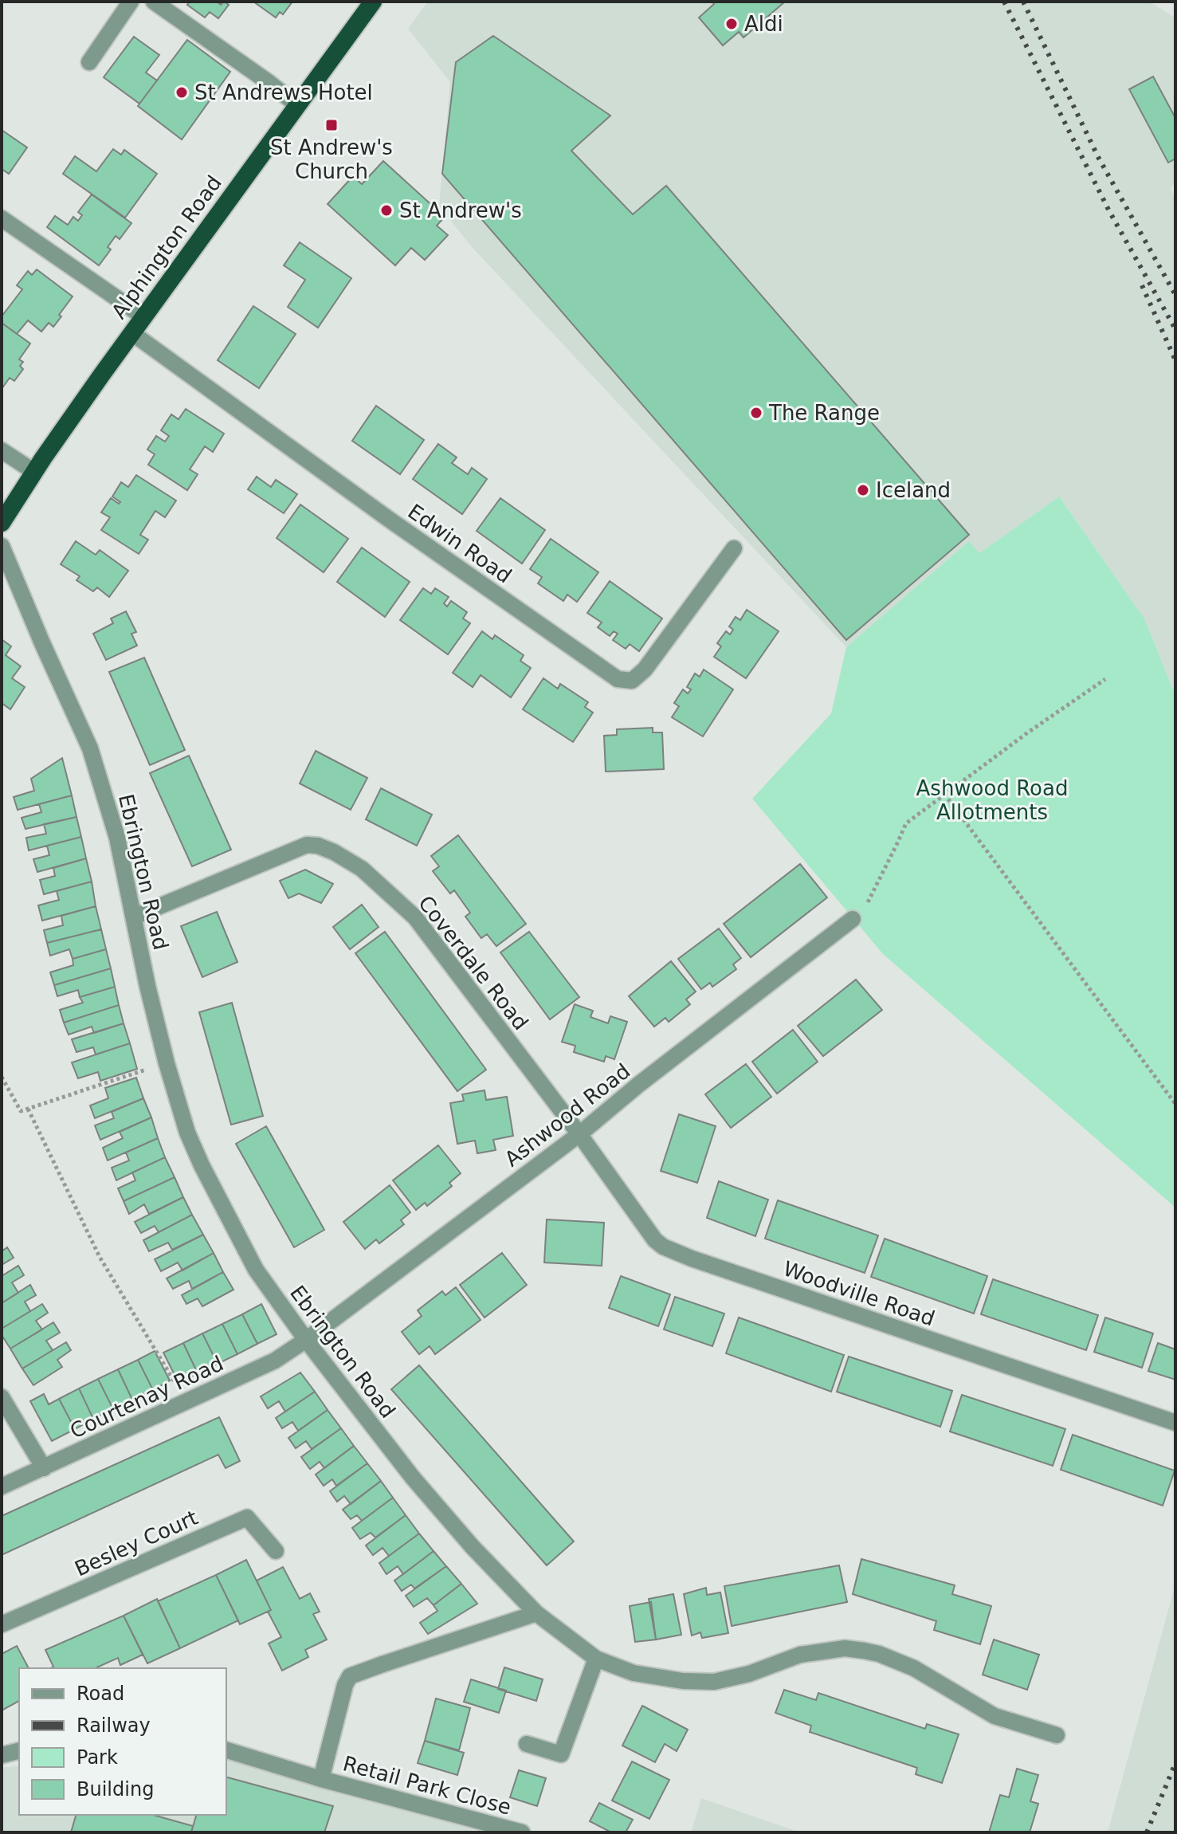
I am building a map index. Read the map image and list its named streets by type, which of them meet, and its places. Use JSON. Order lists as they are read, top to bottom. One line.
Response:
{"streets":{"highway":["Alphington Road"],"street":["Edwin Road","Ebrington Road","Coverdale Road","Ashwood Road","Woodville Road","Courtenay Road","Besley Court","Retail Park Close"]},"crossings":[["Alphington Road","Edwin Road"],["Ebrington Road","Coverdale Road"],["Ebrington Road","Ashwood Road"],["Ebrington Road","Courtenay Road"],["Ebrington Road","Retail Park Close"],["Coverdale Road","Ashwood Road"],["Coverdale Road","Woodville Road"],["Ashwood Road","Woodville Road"],["Ashwood Road","Courtenay Road"]],"parks":["Ashwood Road Allotments"],"places":{"other":["Aldi","St Andrews Hotel","St Andrew's","The Range","Iceland"],"transit":["St Andrew's Church"]},"legend":["Road","Railway","Park","Building"]}
